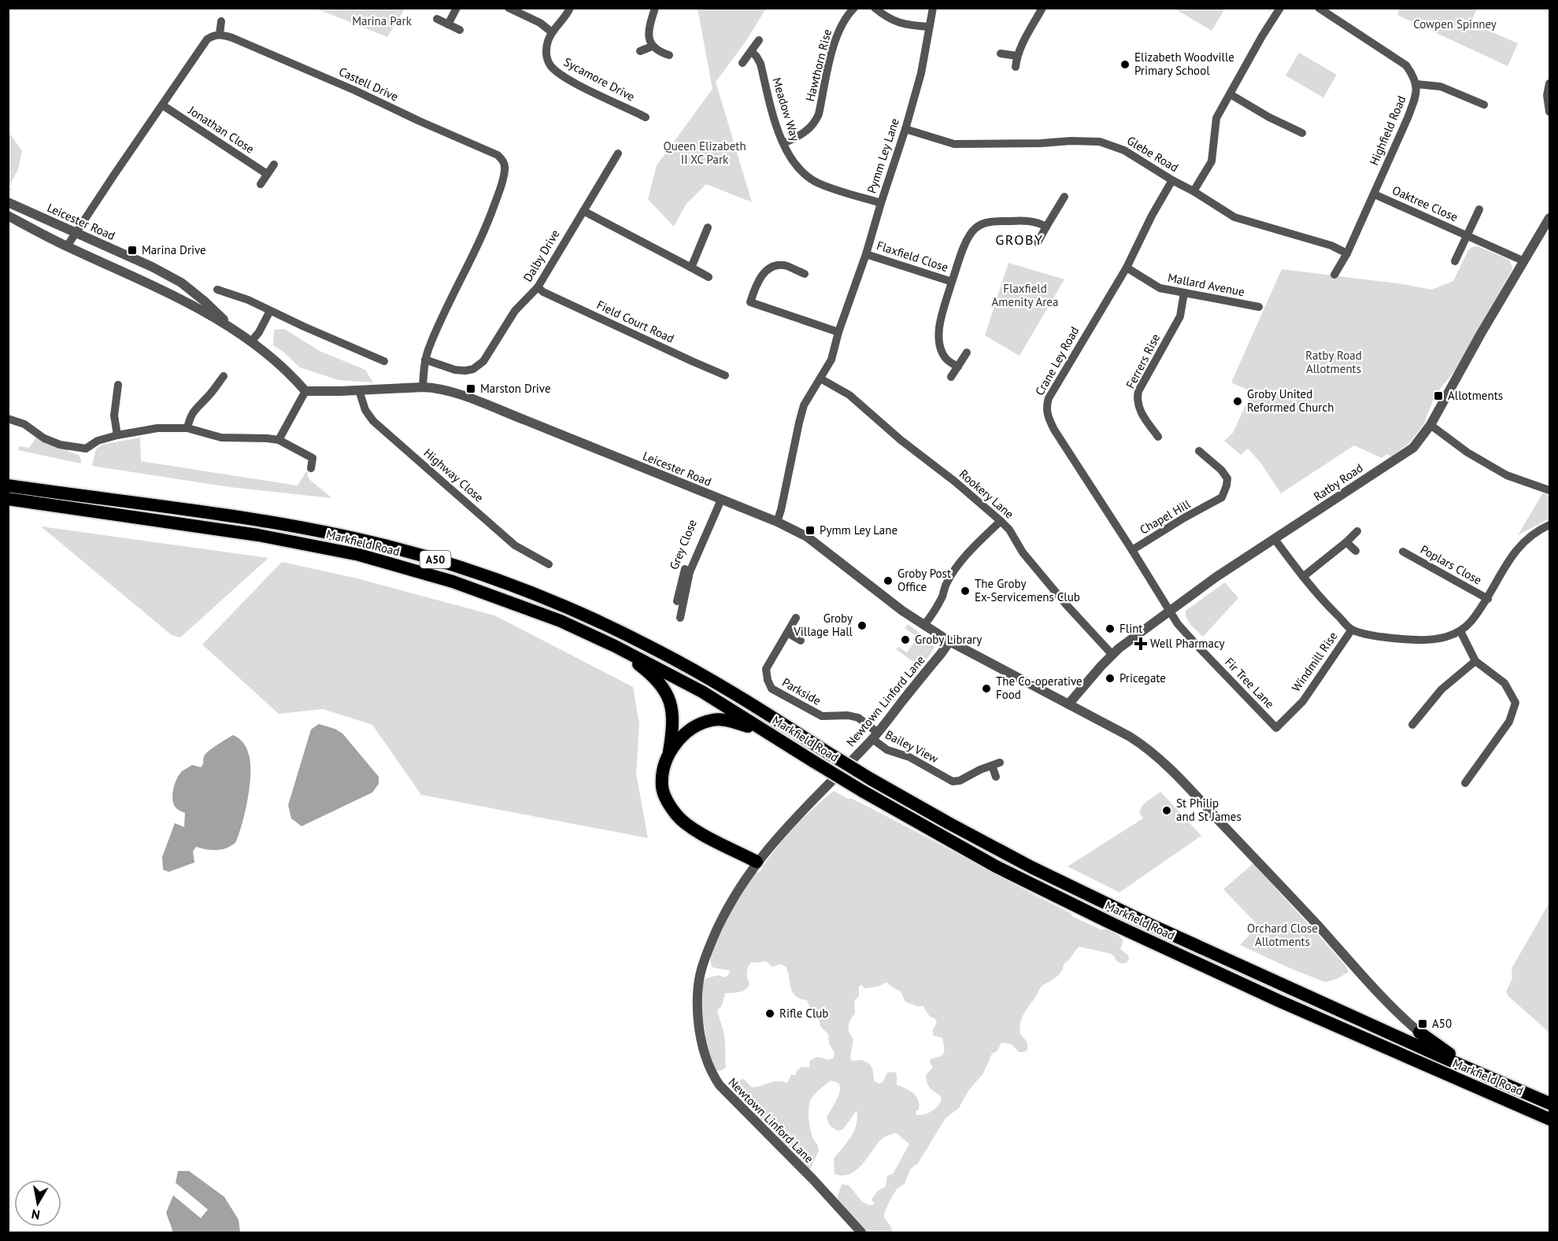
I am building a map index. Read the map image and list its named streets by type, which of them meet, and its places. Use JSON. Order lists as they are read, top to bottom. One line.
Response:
{"streets":{"highway":["Markfield Road","A50"],"street":["Hawthorn Rise","Sycamore Drive","Castell Drive","Meadow Way","Jonathan Close","Highfield Road","Glebe Road","Pymm Ley Lane","Oaktree Close","Leicester Road","Dalby Drive","Flaxfield Close","Mallard Avenue","Field Court Road","Crane Ley Road","Ferrers Rise","Highway Close","Ratby Road","Rookery Lane","Chapel Hill","Grey Close","Poplars Close","Windmill Rise","Fir Tree Lane","Parkside","Newtown Linford Lane","Bailey View"]},"crossings":[["Hawthorn Rise","Meadow Way"],["Castell Drive","Dalby Drive"],["Meadow Way","Pymm Ley Lane"],["Highfield Road","Glebe Road"],["Highfield Road","Oaktree Close"],["Glebe Road","Pymm Ley Lane"],["Glebe Road","Crane Ley Road"],["Pymm Ley Lane","Leicester Road"],["Pymm Ley Lane","Flaxfield Close"],["Pymm Ley Lane","Rookery Lane"],["Oaktree Close","Ratby Road"],["Leicester Road","Highway Close"],["Leicester Road","Ratby Road"],["Leicester Road","Grey Close"],["Leicester Road","Newtown Linford Lane"],["Dalby Drive","Field Court Road"],["Mallard Avenue","Crane Ley Road"],["Mallard Avenue","Ferrers Rise"],["Crane Ley Road","Chapel Hill"],["Ratby Road","Rookery Lane"],["Ratby Road","Fir Tree Lane"],["Windmill Rise","Fir Tree Lane"],["Parkside","Newtown Linford Lane"],["Parkside","Bailey View"],["Newtown Linford Lane","Bailey View"]],"districts":["GROBY"],"parks":["Marina Park","Cowpen Spinney","Queen Elizabeth II XC Park","Flaxfield Amenity Area","Ratby Road Allotments","Orchard Close Allotments"],"places":{"other":["Elizabeth Woodville Primary School","Groby United Reformed Church","Groby Post Office","The Groby Ex-Servicemens Club","Groby Village Hall","Flint","Groby Library","Pricegate","The Co-operative Food","St Philip and St James","Rifle Club"],"transit":["Marina Drive","Marston Drive","Allotments","Pymm Ley Lane","A50"],"health":["Well Pharmacy"]},"north":"bottom"}
